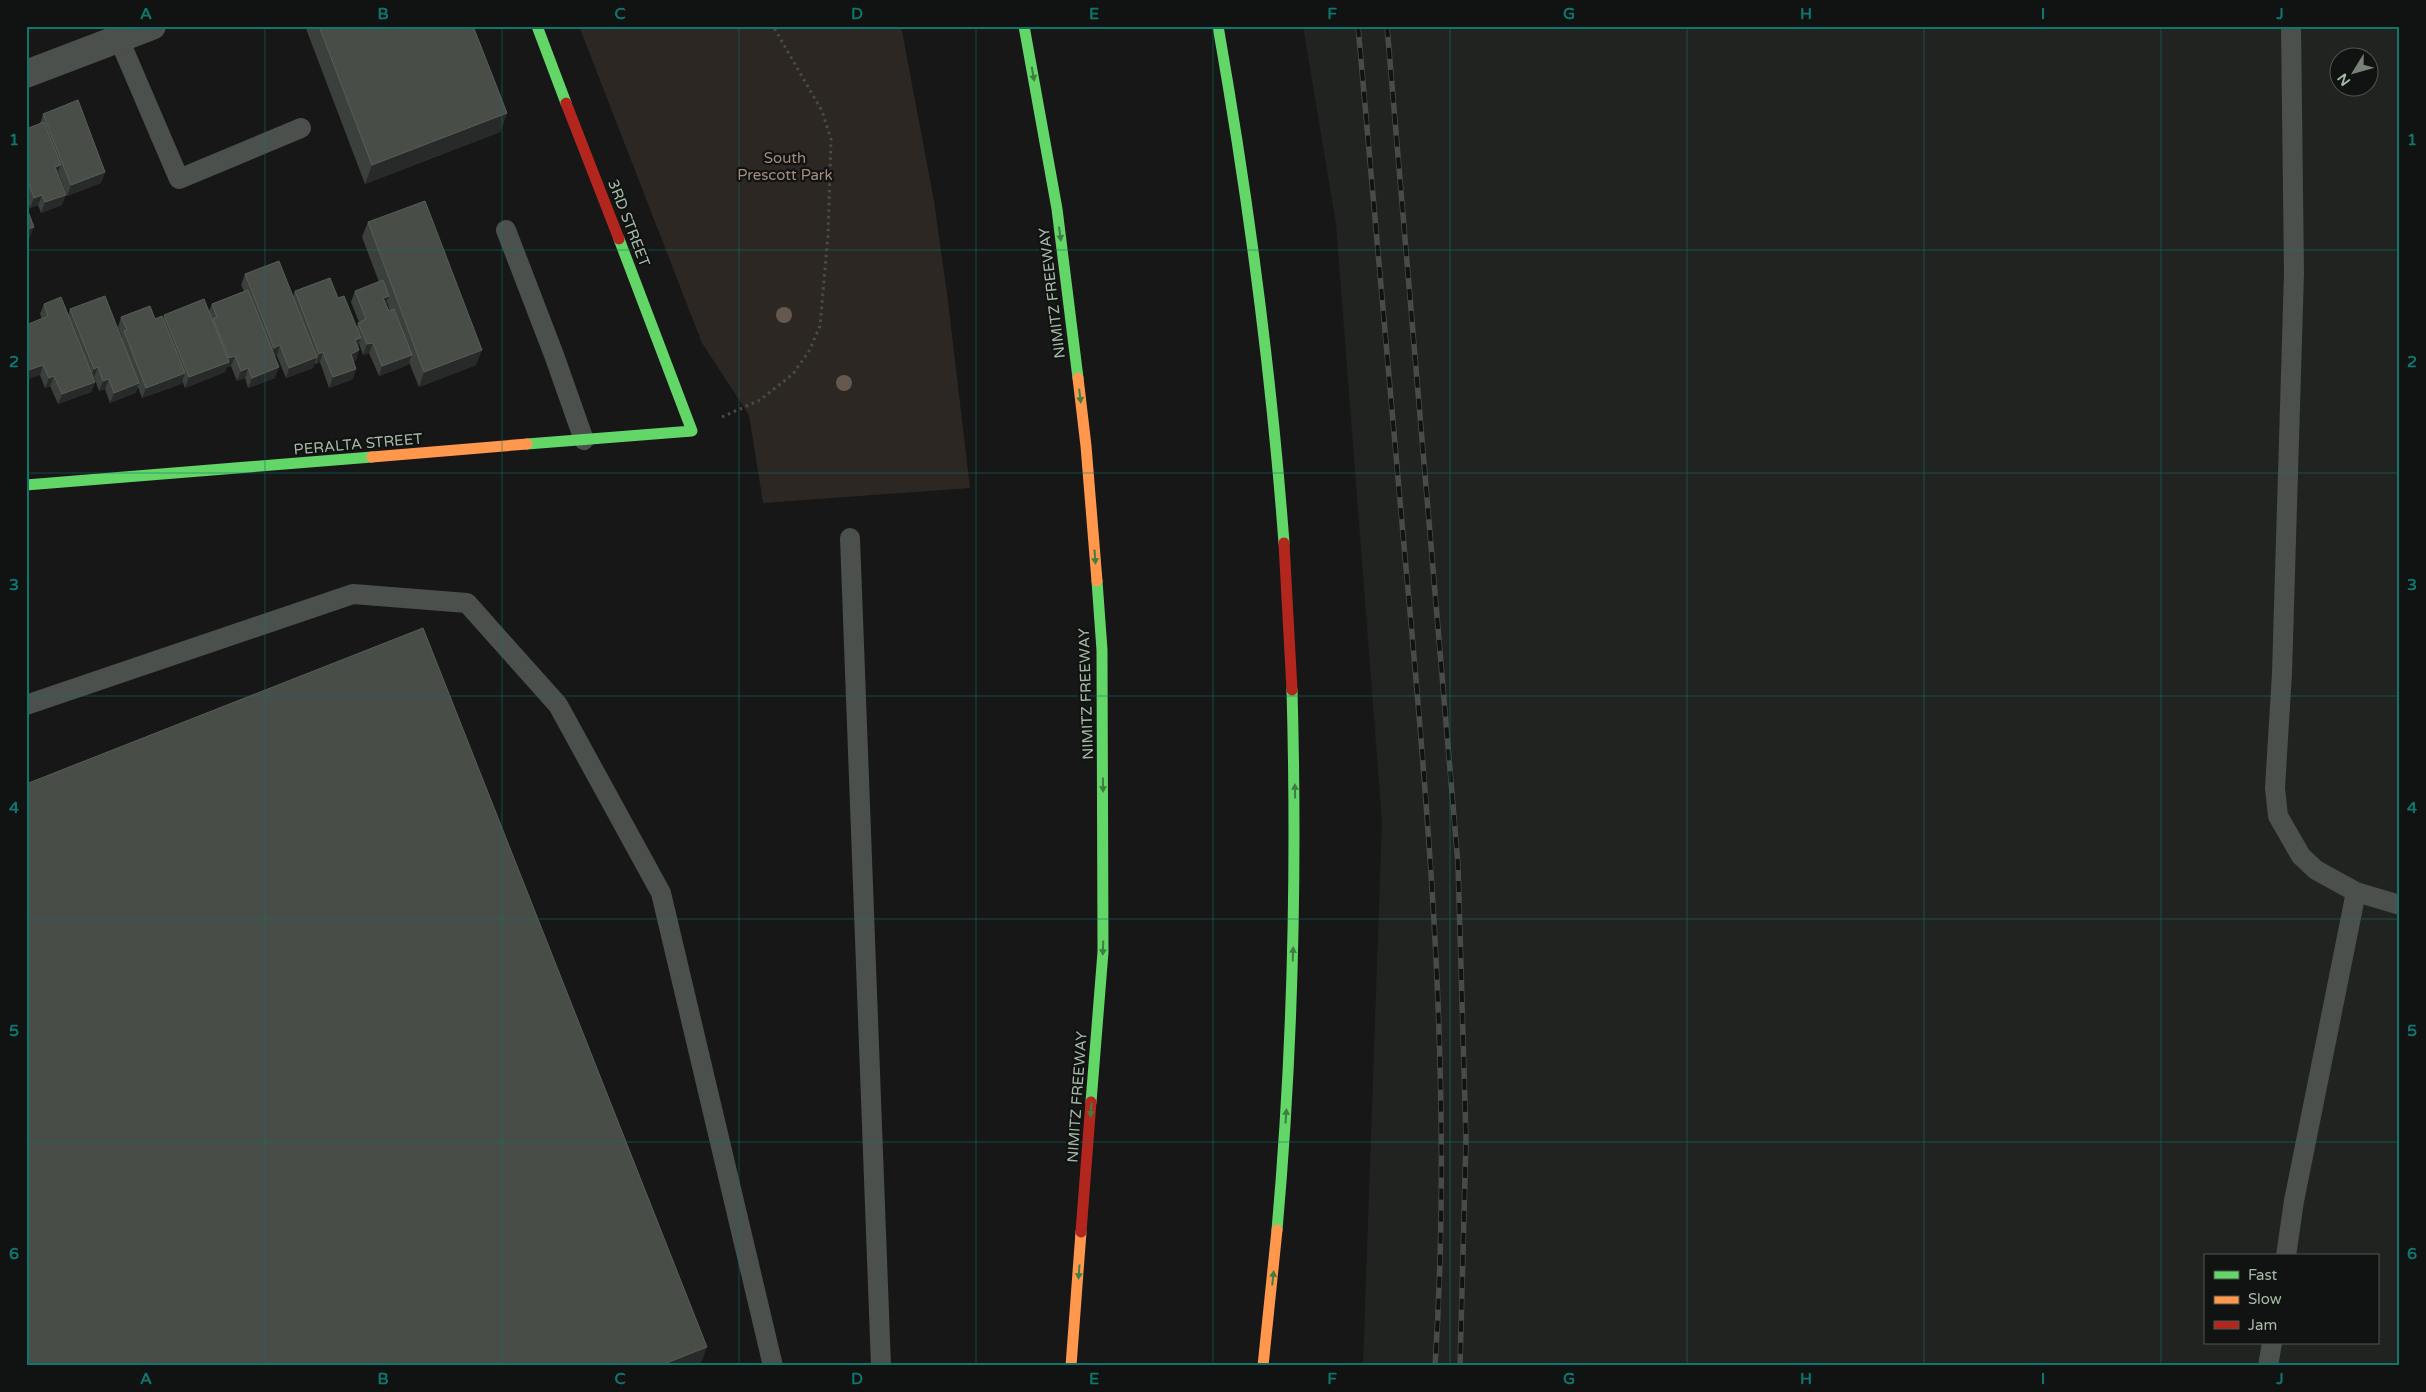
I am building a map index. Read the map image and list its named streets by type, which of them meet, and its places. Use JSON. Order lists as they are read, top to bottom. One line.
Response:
{"streets":{"main road":["3RD STREET","NIMITZ FREEWAY","PERALTA STREET"]},"crossings":[["3RD STREET","PERALTA STREET"]],"one_way":["NIMITZ FREEWAY"],"parks":["South Prescott Park"],"legend":["Fast","Slow","Jam"],"north":"bottom left","grid":{"columns":["A","B","C","D","E","F","G","H","I","J"],"rows":["1","2","3","4","5","6"]}}
